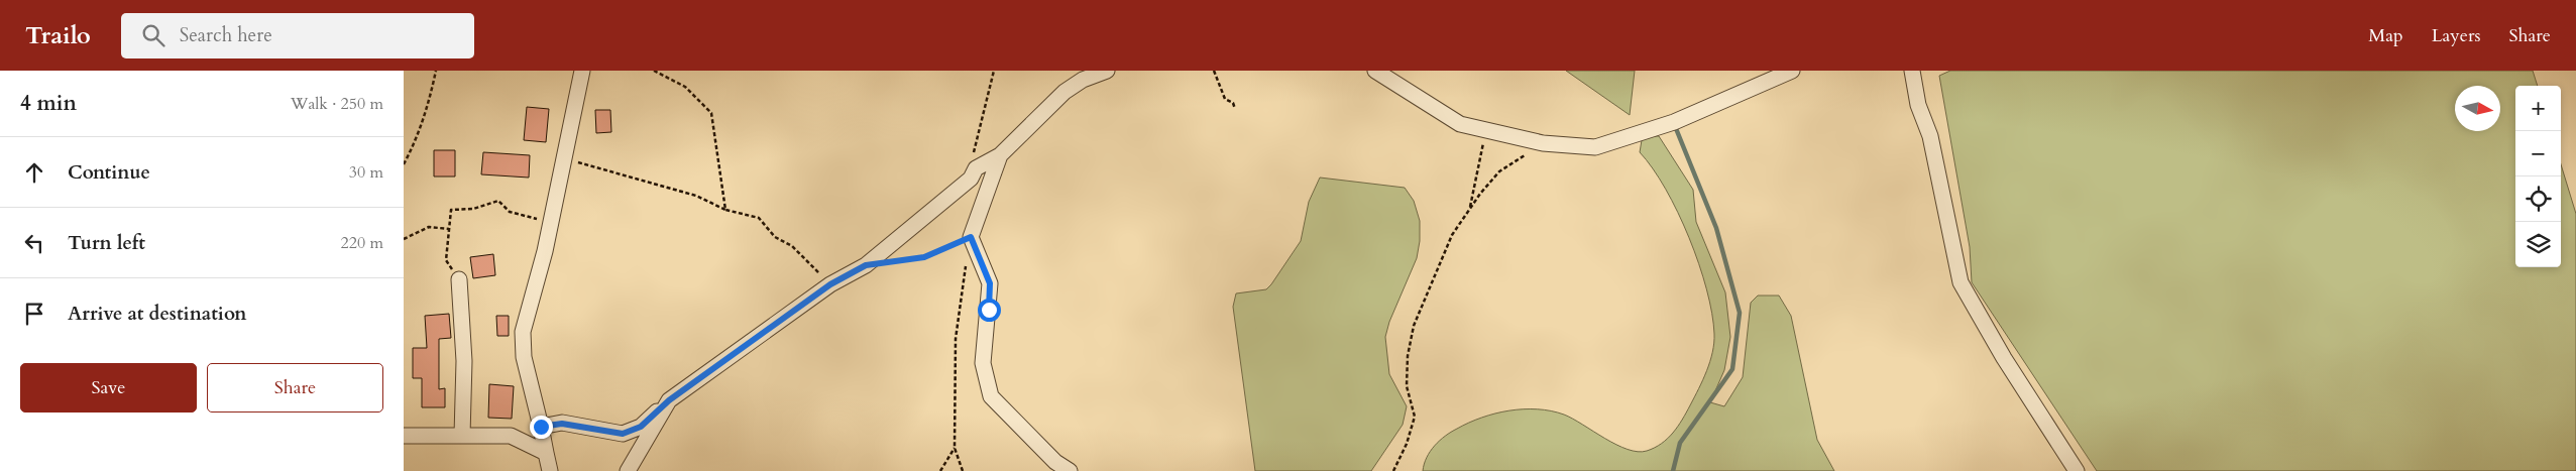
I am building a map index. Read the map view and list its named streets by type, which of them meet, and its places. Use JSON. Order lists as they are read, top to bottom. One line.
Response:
{"north":"right","page":{"header":"Trailo","search":"Search here","nav":["Map","Layers","Share"],"heading":["4 min","Walk · 250 m"],"map_buttons":["+","−"],"list":[["Continue","30 m"],["Turn left","220 m"],"Arrive at destination"],"buttons":["Save","Share"]}}
